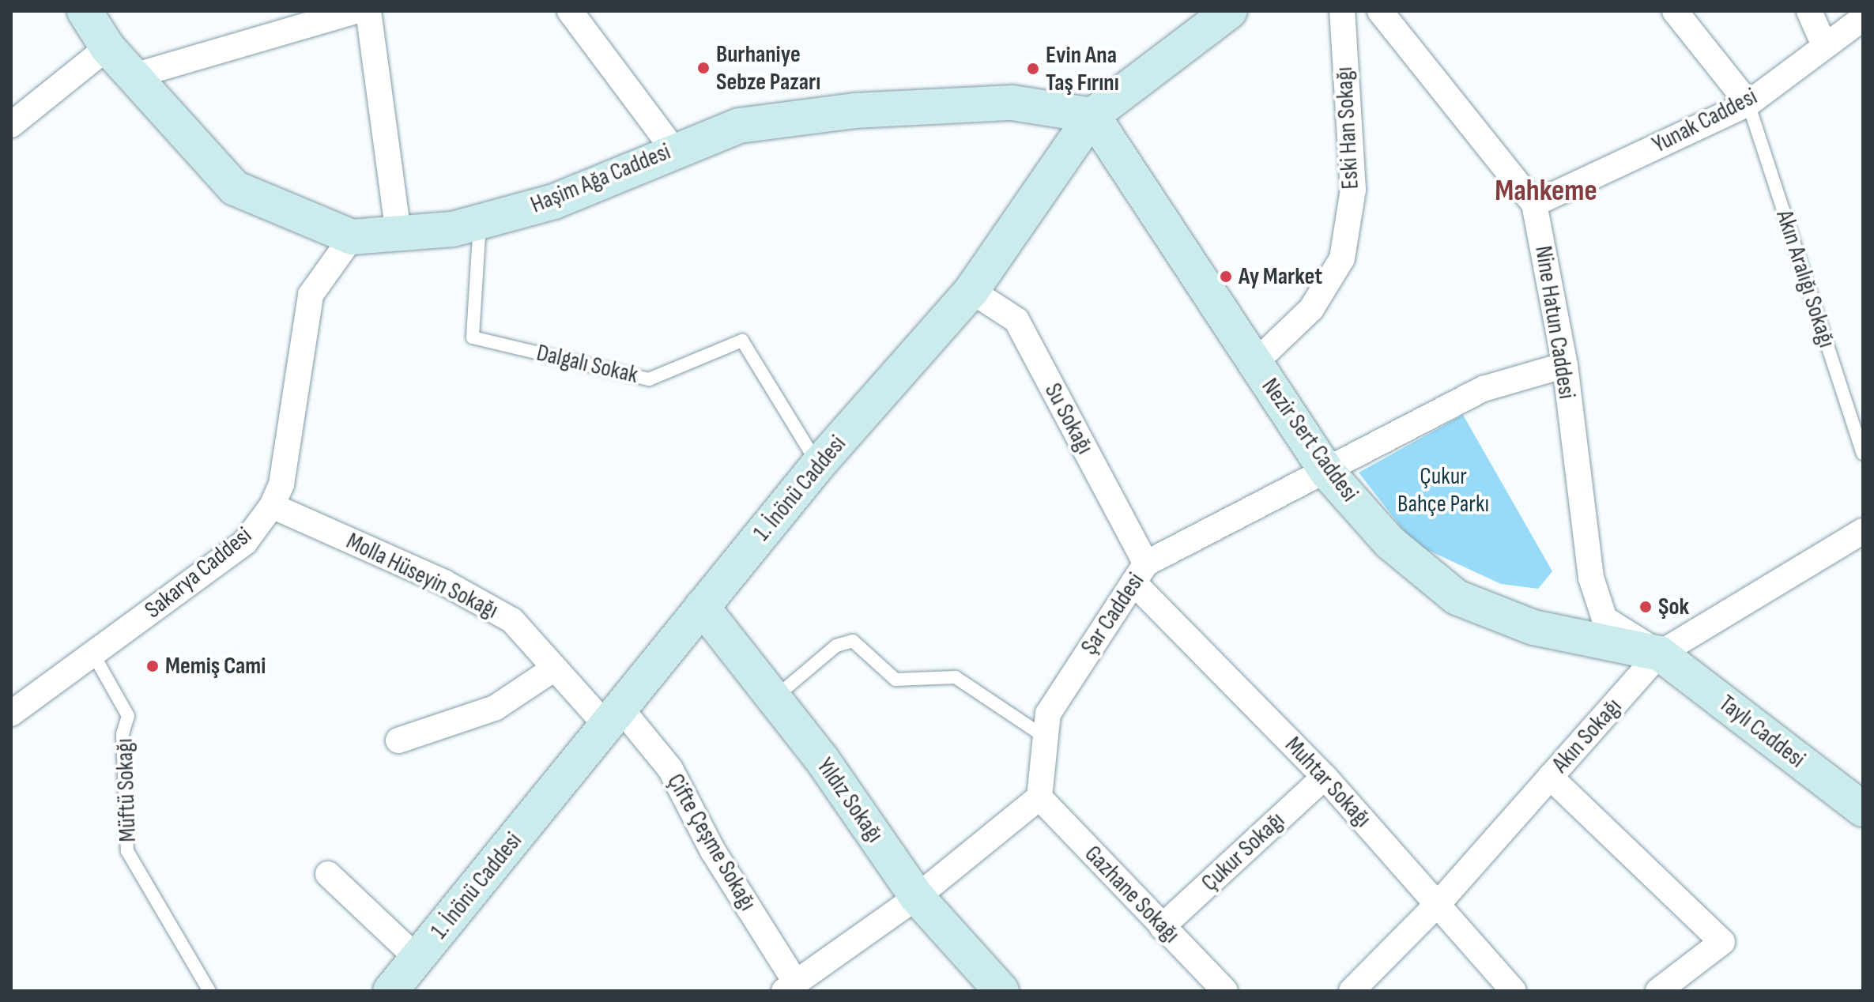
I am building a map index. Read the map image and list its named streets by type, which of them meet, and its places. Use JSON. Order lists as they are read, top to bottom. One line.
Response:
{"streets":{"street":["Yunak Caddesi","Eski Han Sokağı","Haşim Ağa Caddesi","Nine Hatun Caddesi","Su Sokağı","Nezir Sert Caddesi","1. İnönü Caddesi","Sakarya Caddesi","Molla Hüseyin Sokağı","Şar Caddesi","Taylı Caddesi","Akın Sokağı","Muhtar Sokağı","Yıldız Sokağı","Çifte Çeşme Sokağı","Çukur Sokağı","Gazhane Sokağı"],"lane":["Akın Aralığı Sokağı","Dalgalı Sokak","Müftü Sokağı"]},"crossings":[["Yunak Caddesi","Akın Aralığı Sokağı"],["Yunak Caddesi","Nine Hatun Caddesi"],["Eski Han Sokağı","Nezir Sert Caddesi"],["Haşim Ağa Caddesi","Dalgalı Sokak"],["Haşim Ağa Caddesi","Nezir Sert Caddesi"],["Haşim Ağa Caddesi","1. İnönü Caddesi"],["Haşim Ağa Caddesi","Sakarya Caddesi"],["Nine Hatun Caddesi","Nezir Sert Caddesi"],["Nine Hatun Caddesi","Şar Caddesi"],["Nine Hatun Caddesi","Taylı Caddesi"],["Nine Hatun Caddesi","Akın Sokağı"],["Dalgalı Sokak","1. İnönü Caddesi"],["Su Sokağı","1. İnönü Caddesi"],["Su Sokağı","Şar Caddesi"],["Su Sokağı","Muhtar Sokağı"],["Nezir Sert Caddesi","1. İnönü Caddesi"],["Nezir Sert Caddesi","Şar Caddesi"],["Nezir Sert Caddesi","Taylı Caddesi"],["Nezir Sert Caddesi","Akın Sokağı"],["1. İnönü Caddesi","Molla Hüseyin Sokağı"],["1. İnönü Caddesi","Yıldız Sokağı"],["1. İnönü Caddesi","Çifte Çeşme Sokağı"],["Sakarya Caddesi","Molla Hüseyin Sokağı"],["Sakarya Caddesi","Müftü Sokağı"],["Molla Hüseyin Sokağı","Çifte Çeşme Sokağı"],["Şar Caddesi","Muhtar Sokağı"],["Şar Caddesi","Gazhane Sokağı"],["Taylı Caddesi","Akın Sokağı"],["Akın Sokağı","Muhtar Sokağı"],["Muhtar Sokağı","Çukur Sokağı"],["Çukur Sokağı","Gazhane Sokağı"]],"districts":["Mahkeme"],"parks":["Çukur Bahçe Parkı"],"places":["Burhaniye Sebze Pazarı","Evin Ana Taş Fırını","Ay Market","Şok","Memiş Cami"]}
